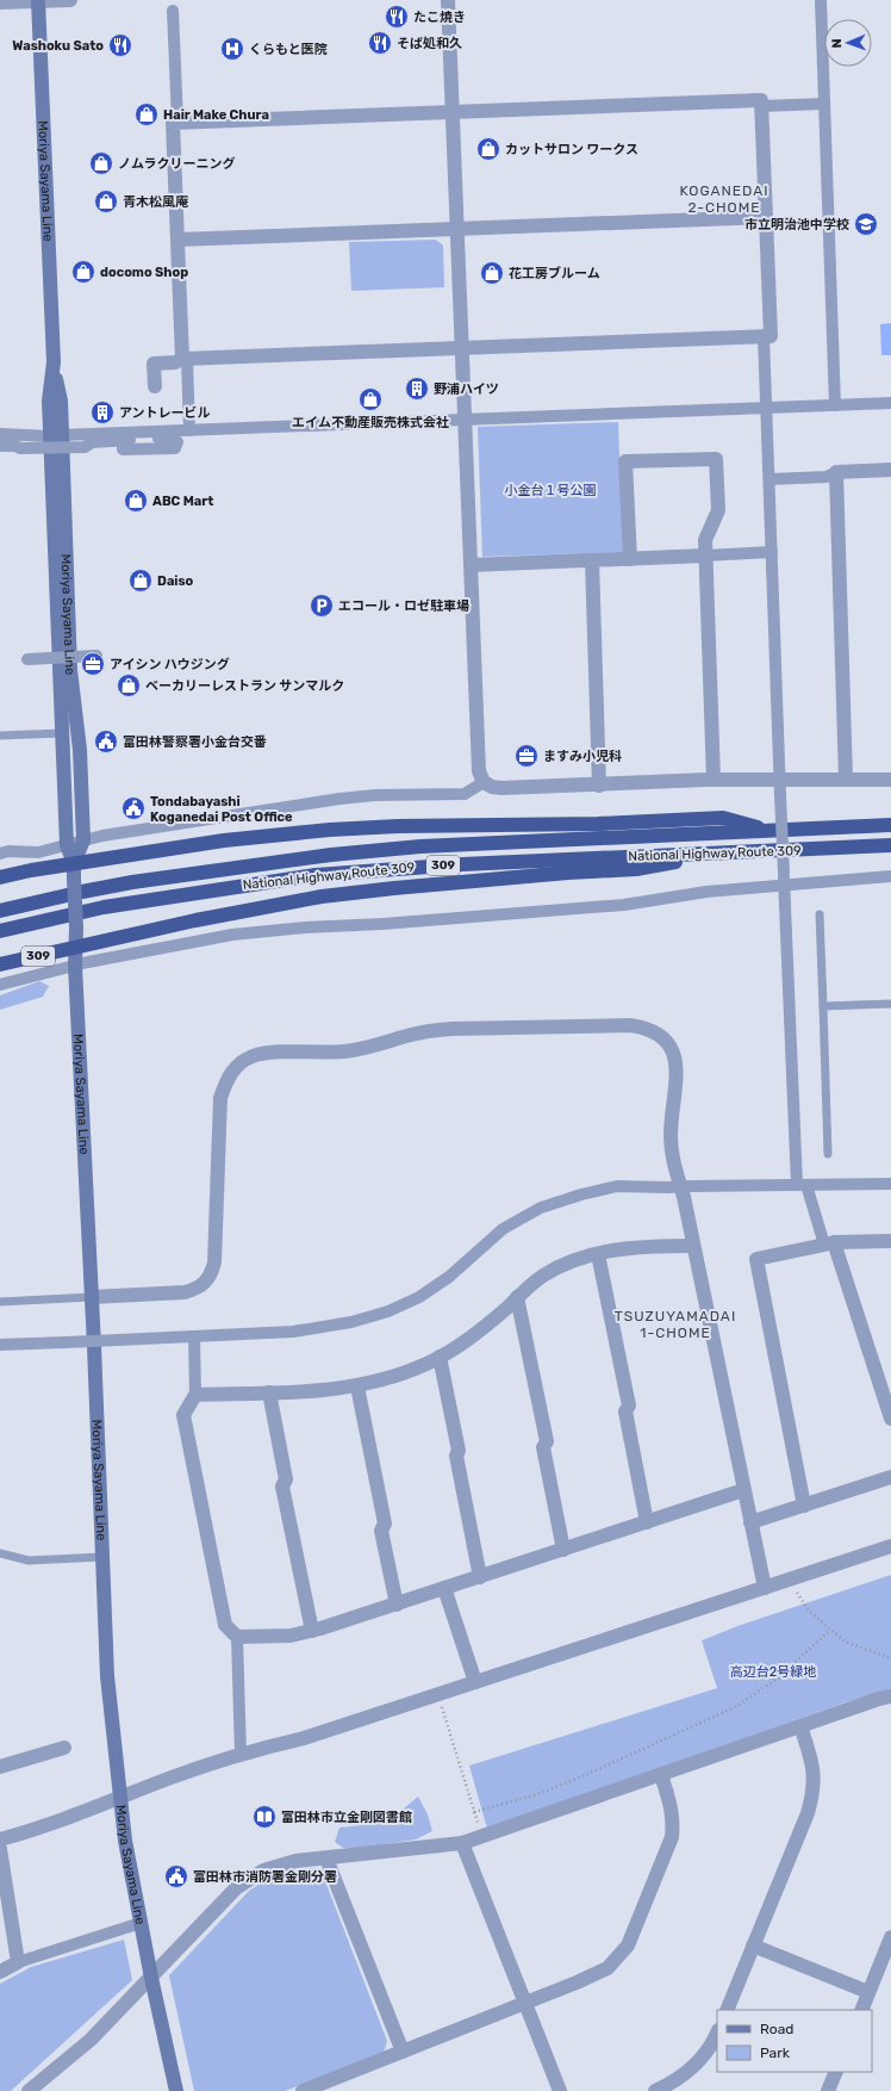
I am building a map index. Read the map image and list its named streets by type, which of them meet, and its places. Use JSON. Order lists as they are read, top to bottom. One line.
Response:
{"streets":{"highway":["National Highway Route 309","309"],"main road":["Moriya Sayama Line"]},"crossings":[["Moriya Sayama Line","309"]],"districts":["KOGANEDAI 2-CHOME","TSUZUYAMADAI 1-CHOME"],"parks":["小金台１号公園","高辺台2号緑地"],"places":{"restaurant":["たこ焼き","そば処和久","Washoku Sato"],"hospital":["くらもと医院"],"shop":["Hair Make Chura","カットサロン ワークス","ノムラクリーニング","青木松風庵","docomo Shop","花工房ブルーム","エイム不動産販売株式会社","ABC Mart","Daiso","ベーカリーレストラン サンマルク"],"school or university":["市立明治池中学校"],"building":["野浦ハイツ","アントレービル"],"parking":["エコール・ロゼ駐車場"],"office":["アイシン ハウジング","ますみ小児科"],"public building":["富田林警察署小金台交番","Tondabayashi Koganedai Post Office","富田林市消防署金剛分署"],"library":["富田林市立金剛図書館"]},"legend":["Road","Park"],"north":"left"}
